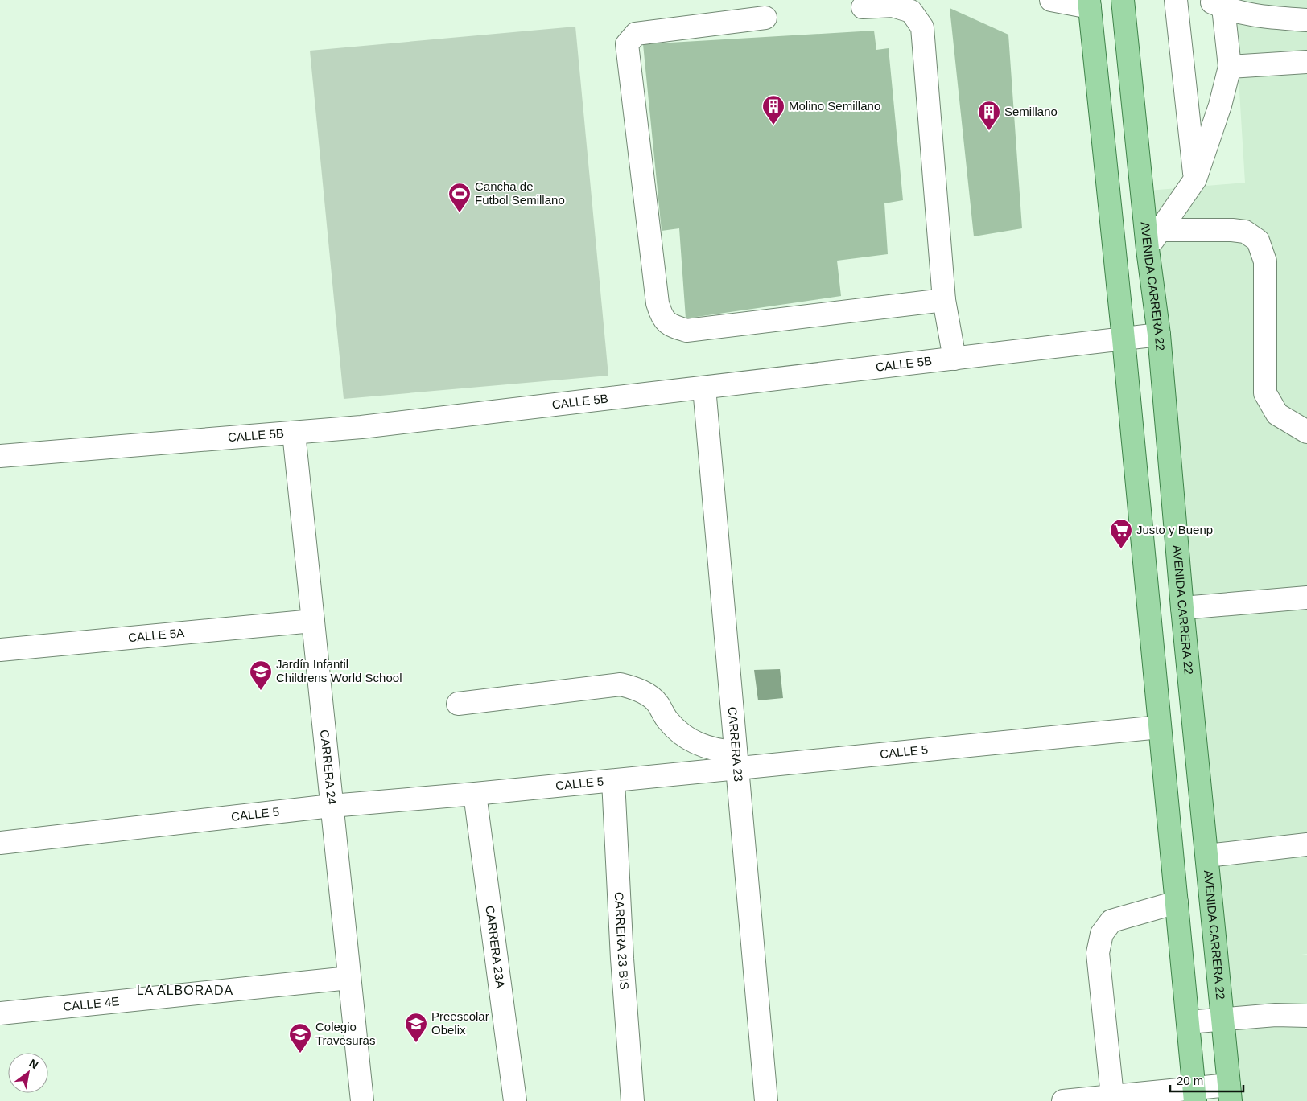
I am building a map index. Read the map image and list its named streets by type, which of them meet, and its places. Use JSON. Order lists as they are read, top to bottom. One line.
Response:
{"streets":{"main road":["AVENIDA CARRERA 22"],"street":["CALLE 5B","CALLE 5A","CARRERA 23","CALLE 5","CARRERA 24","CARRERA 23 BIS","CARRERA 23A","CALLE 4E"]},"crossings":[["AVENIDA CARRERA 22","CALLE 5B"],["CALLE 5B","CARRERA 23"],["CALLE 5B","CARRERA 24"],["CALLE 5A","CARRERA 24"],["CARRERA 23","CALLE 5"],["CALLE 5","CARRERA 24"],["CALLE 5","CARRERA 23 BIS"],["CALLE 5","CARRERA 23A"],["CARRERA 24","CALLE 4E"]],"districts":["LA ALBORADA"],"places":{"building":["Molino Semillano","Semillano"],"sports":["Cancha de Futbol Semillano"],"supermarket":["Justo y Buenp"],"school or university":["Jardín Infantil Childrens World School","Preescolar Obelix","Colegio Travesuras"]},"scale_bar":"20 m","north":"top right"}
